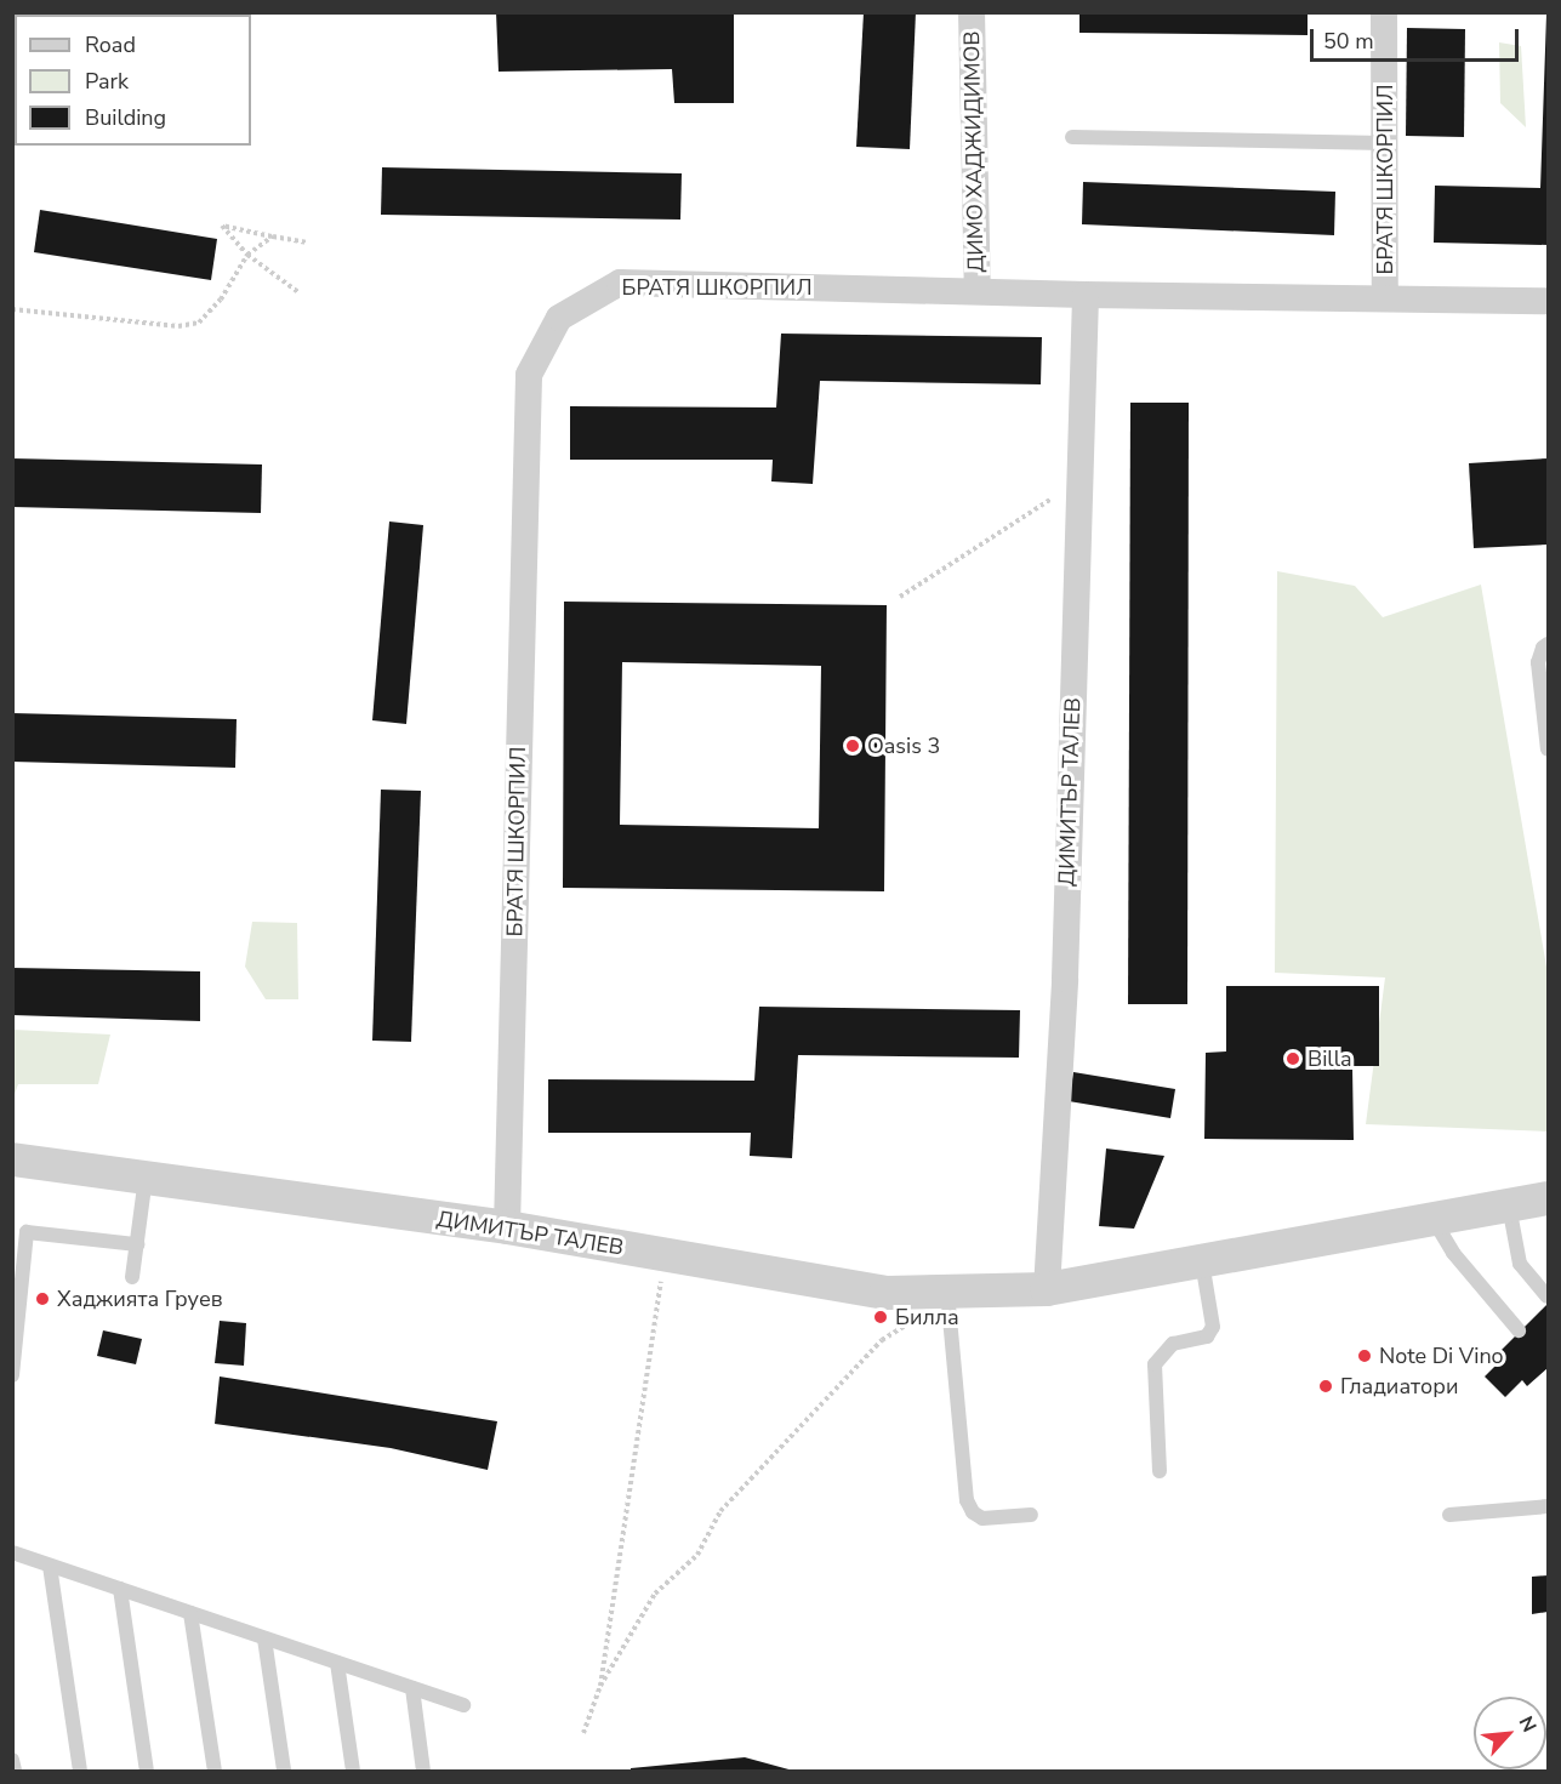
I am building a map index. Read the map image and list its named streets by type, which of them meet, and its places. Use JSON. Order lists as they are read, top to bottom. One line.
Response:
{"streets":{"street":["ДИМО ХАДЖИДИМОВ","БРАТЯ ШКОРПИЛ","ДИМИТЪР ТАЛЕВ"]},"crossings":[["ДИМО ХАДЖИДИМОВ","БРАТЯ ШКОРПИЛ"],["БРАТЯ ШКОРПИЛ","ДИМИТЪР ТАЛЕВ"]],"places":["Oasis 3","Billa","Хаджията Груев","Билла","Note Di Vino","Гладиатори"],"legend":["Road","Park","Building"],"scale_bar":"50 m","north":"top right"}
